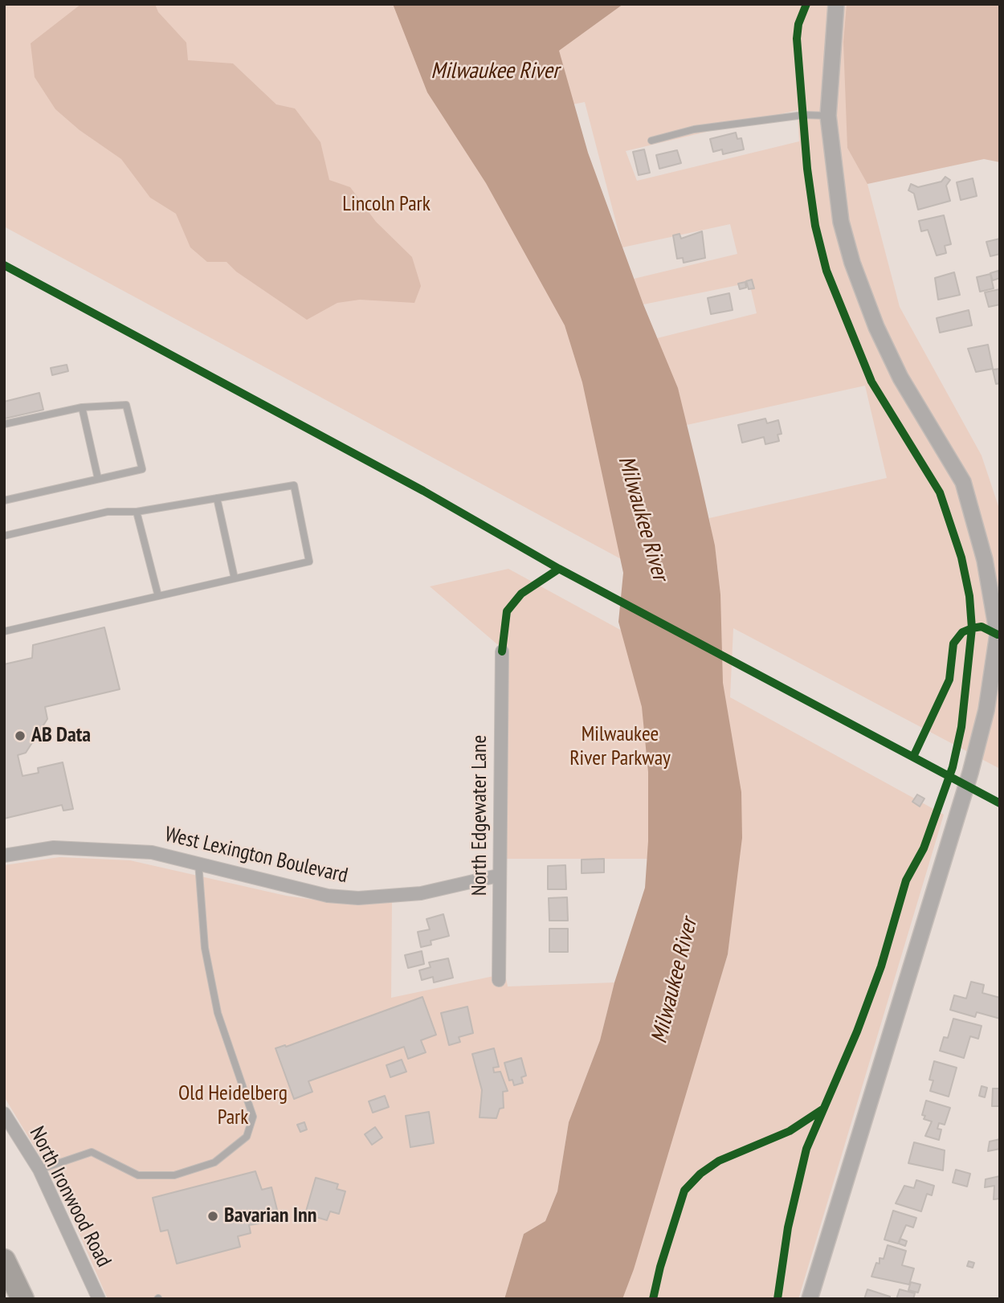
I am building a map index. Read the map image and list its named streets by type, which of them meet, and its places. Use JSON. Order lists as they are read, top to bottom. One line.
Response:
{"streets":{"street":["North Edgewater Lane","West Lexington Boulevard","North Ironwood Road"]},"crossings":[["North Edgewater Lane","West Lexington Boulevard"]],"water":["Milwaukee River"],"parks":["Lincoln Park","Milwaukee River Parkway","Old Heidelberg Park"],"places":["AB Data","Bavarian Inn"]}
